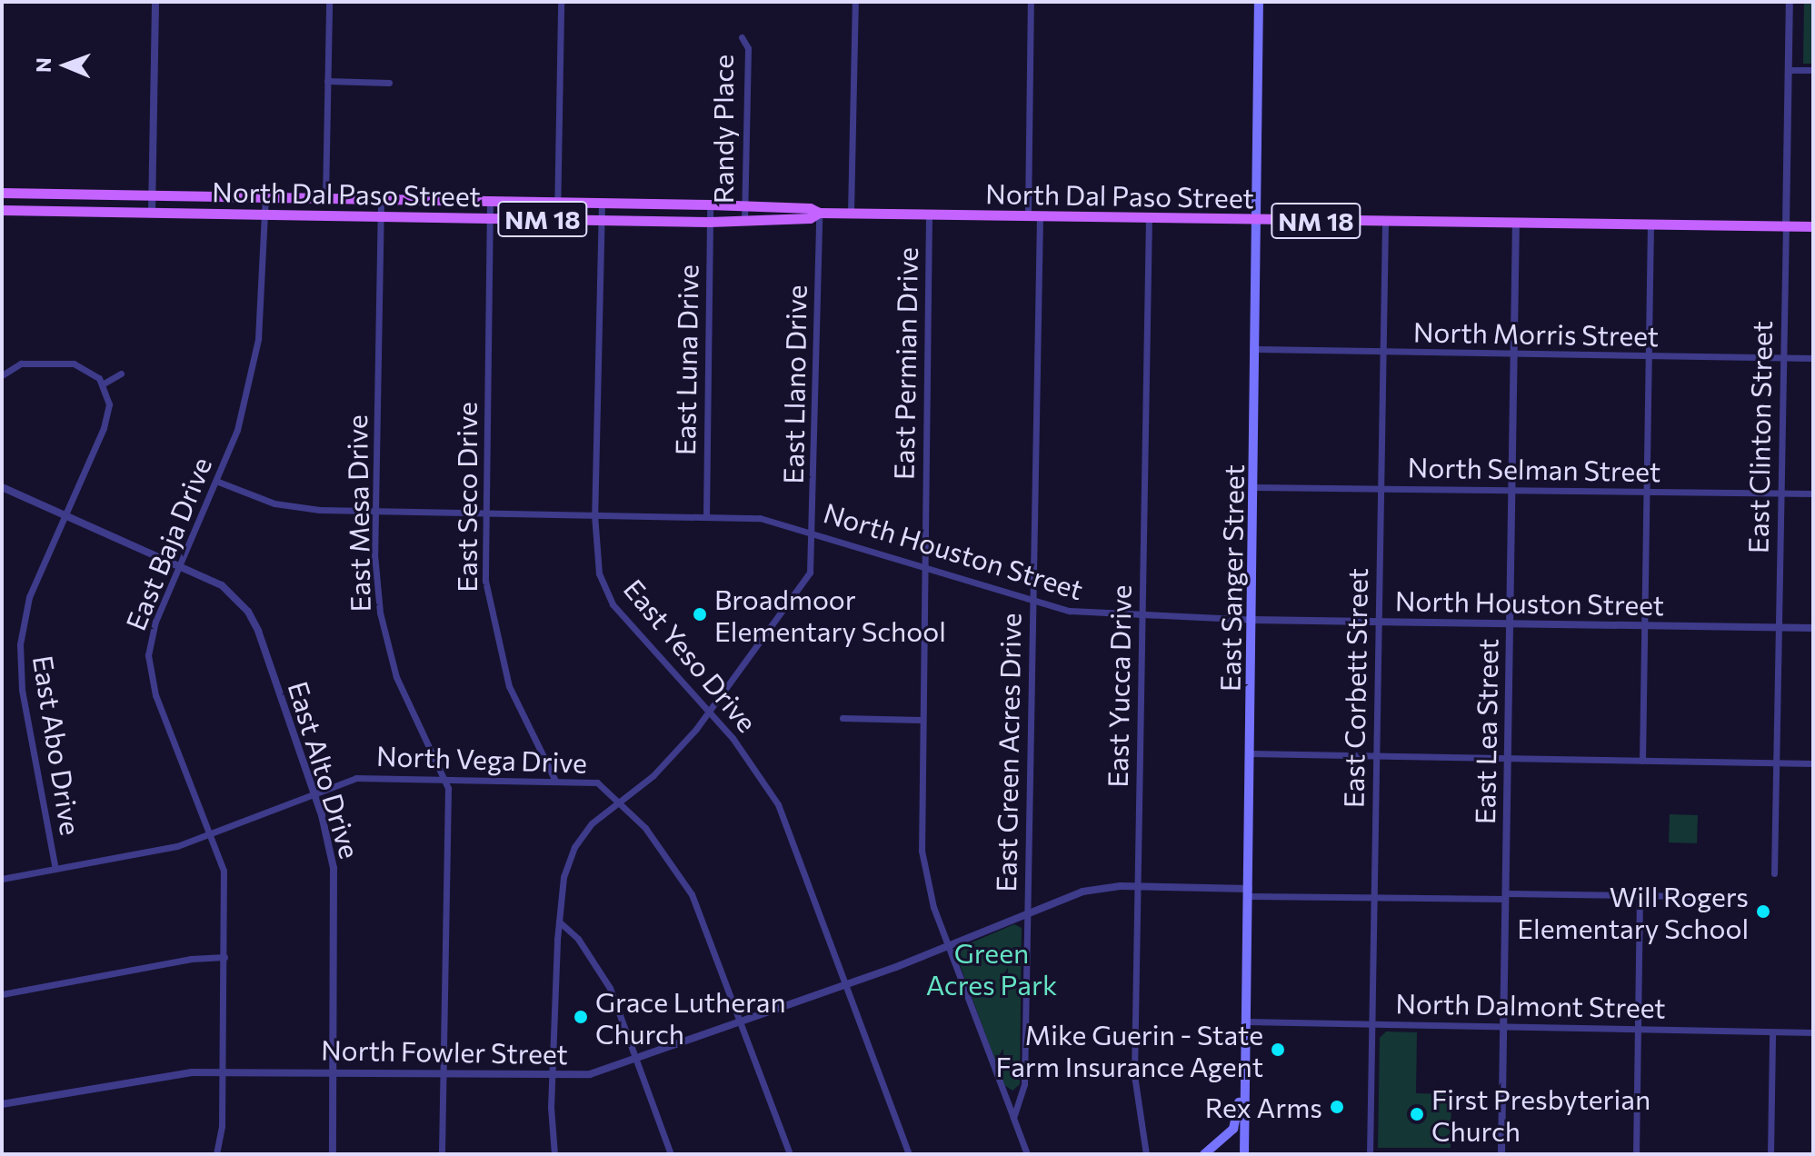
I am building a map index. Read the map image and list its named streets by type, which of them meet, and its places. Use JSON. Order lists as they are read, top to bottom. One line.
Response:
{"streets":{"main road":["North Dal Paso Street","NM 18","East Sanger Street"],"street":["Randy Place","North Morris Street","East Luna Drive","East Permian Drive","East Llano Drive","East Clinton Street","North Selman Street","East Seco Drive","East Mesa Drive","East Baja Drive","North Houston Street","East Yeso Drive","East Yucca Drive","East Corbett Street","East Lea Street","East Abo Drive","East Green Acres Drive","North Vega Drive","East Alto Drive","North Dalmont Street","North Fowler Street"]},"crossings":[["Randy Place","North Dal Paso Street"],["North Dal Paso Street","East Luna Drive"],["North Dal Paso Street","East Permian Drive"],["North Dal Paso Street","East Llano Drive"],["North Dal Paso Street","East Clinton Street"],["North Dal Paso Street","East Seco Drive"],["North Dal Paso Street","East Mesa Drive"],["North Dal Paso Street","East Baja Drive"],["North Dal Paso Street","East Sanger Street"],["North Dal Paso Street","East Yeso Drive"],["North Dal Paso Street","East Yucca Drive"],["North Dal Paso Street","East Corbett Street"],["North Dal Paso Street","East Lea Street"],["North Dal Paso Street","East Green Acres Drive"],["North Morris Street","East Clinton Street"],["North Morris Street","East Sanger Street"],["North Morris Street","East Corbett Street"],["North Morris Street","East Lea Street"],["East Luna Drive","North Houston Street"],["East Permian Drive","North Houston Street"],["East Permian Drive","East Green Acres Drive"],["East Permian Drive","North Fowler Street"],["East Llano Drive","North Houston Street"],["East Llano Drive","East Yeso Drive"],["East Llano Drive","North Vega Drive"],["East Llano Drive","North Fowler Street"],["East Clinton Street","North Selman Street"],["East Clinton Street","North Houston Street"],["North Selman Street","East Sanger Street"],["North Selman Street","East Corbett Street"],["North Selman Street","East Lea Street"],["East Seco Drive","North Houston Street"],["East Seco Drive","North Vega Drive"],["East Mesa Drive","North Houston Street"],["East Mesa Drive","North Vega Drive"],["East Mesa Drive","North Fowler Street"],["East Baja Drive","North Houston Street"],["East Baja Drive","North Vega Drive"],["East Baja Drive","East Alto Drive"],["East Baja Drive","North Fowler Street"],["North Houston Street","East Sanger Street"],["North Houston Street","East Yeso Drive"],["North Houston Street","East Yucca Drive"],["North Houston Street","East Corbett Street"],["North Houston Street","East Lea Street"],["North Houston Street","East Green Acres Drive"],["East Sanger Street","North Dalmont Street"],["East Sanger Street","North Fowler Street"],["East Yeso Drive","North Fowler Street"],["East Yucca Drive","North Fowler Street"],["East Corbett Street","North Dalmont Street"],["East Corbett Street","North Fowler Street"],["East Lea Street","North Dalmont Street"],["East Lea Street","North Fowler Street"],["East Abo Drive","North Vega Drive"],["East Abo Drive","East Alto Drive"],["East Green Acres Drive","North Fowler Street"],["North Vega Drive","East Alto Drive"],["North Vega Drive","North Fowler Street"],["East Alto Drive","North Fowler Street"]],"parks":["Green Acres Park"],"places":["Broadmoor Elementary School","Will Rogers Elementary School","Grace Lutheran Church","Mike Guerin - State Farm Insurance Agent","Rex Arms","First Presbyterian Church"],"north":"left"}
